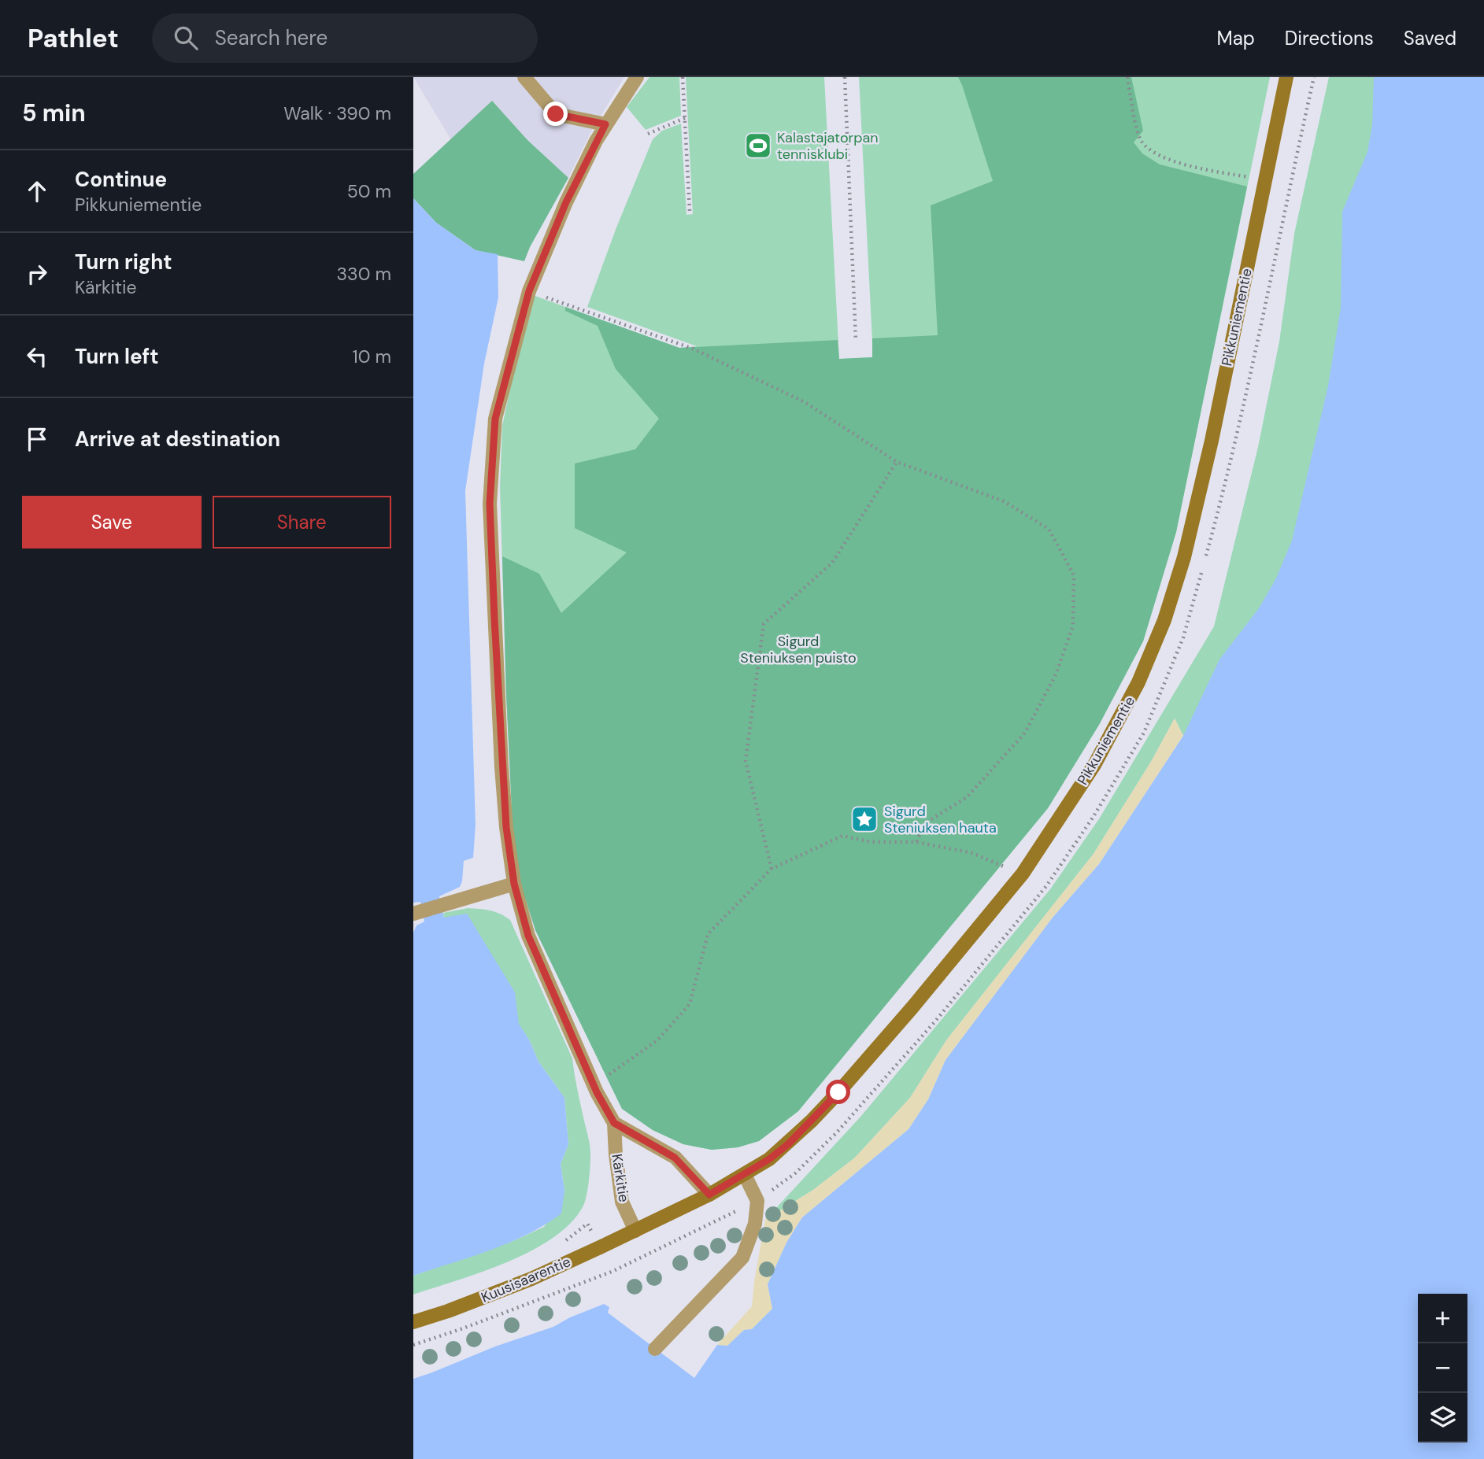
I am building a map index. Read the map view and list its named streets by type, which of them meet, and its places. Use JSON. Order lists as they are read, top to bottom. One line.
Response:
{"streets":{"main road":["Pikkuniementie","Kuusisaarentie"],"street":["Kärkitie"]},"crossings":[["Pikkuniementie","Kärkitie"],["Pikkuniementie","Kuusisaarentie"],["Kärkitie","Kuusisaarentie"]],"parks":["Sigurd Steniuksen puisto"],"places":{"sports":["Kalastajatorpan tennisklubi"],"place":["Sigurd Steniuksen hauta"]},"page":{"header":"Pathlet","search":"Search here","nav":["Map","Directions","Saved"],"heading":["5 min","Walk · 390 m"],"list":[["Continue","Pikkuniementie","50 m"],["Turn right","Kärkitie","330 m"],["Turn left","10 m"],"Arrive at destination"],"buttons":["Save","Share"],"map_buttons":["+","−"]}}
